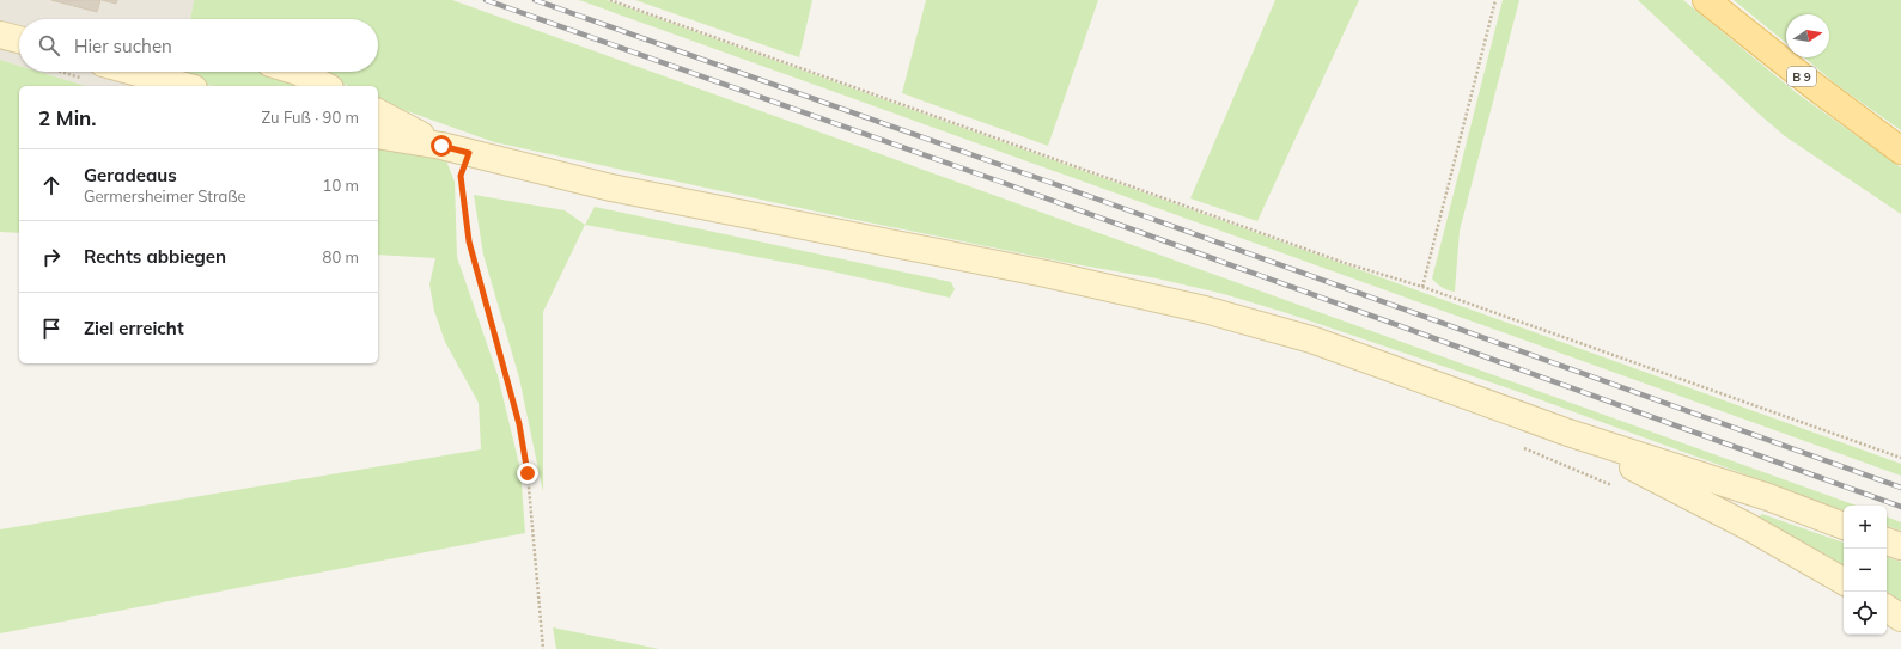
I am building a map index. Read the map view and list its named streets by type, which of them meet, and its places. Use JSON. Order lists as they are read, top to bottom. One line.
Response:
{"streets":{"main road":["B 9"]},"north":"right","page":{"search":"Hier suchen","heading":["2 Min.","Zu Fuß · 90 m"],"list":[["Geradeaus","Germersheimer Straße","10 m"],["Rechts abbiegen","80 m"],"Ziel erreicht"],"map_buttons":["+","−"]}}
